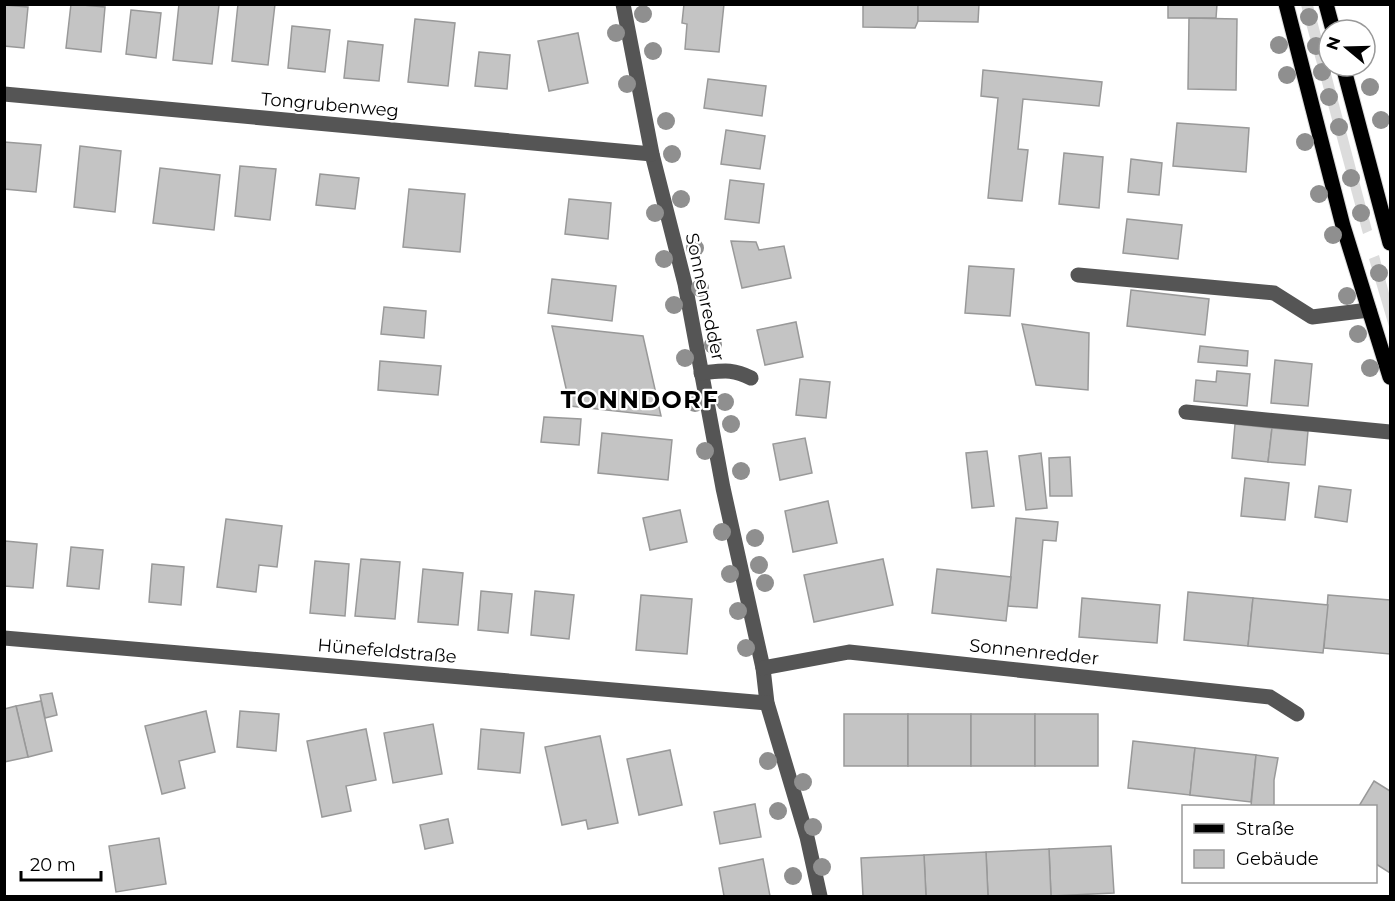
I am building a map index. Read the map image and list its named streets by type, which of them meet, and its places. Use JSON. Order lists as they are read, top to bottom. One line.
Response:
{"streets":{"street":["Tongrubenweg","Sonnenredder","Hünefeldstraße"]},"crossings":[["Tongrubenweg","Sonnenredder"],["Sonnenredder","Hünefeldstraße"]],"districts":["TONNDORF"],"legend":["Straße","Gebäude"],"scale_bar":"20 m","north":"left"}
